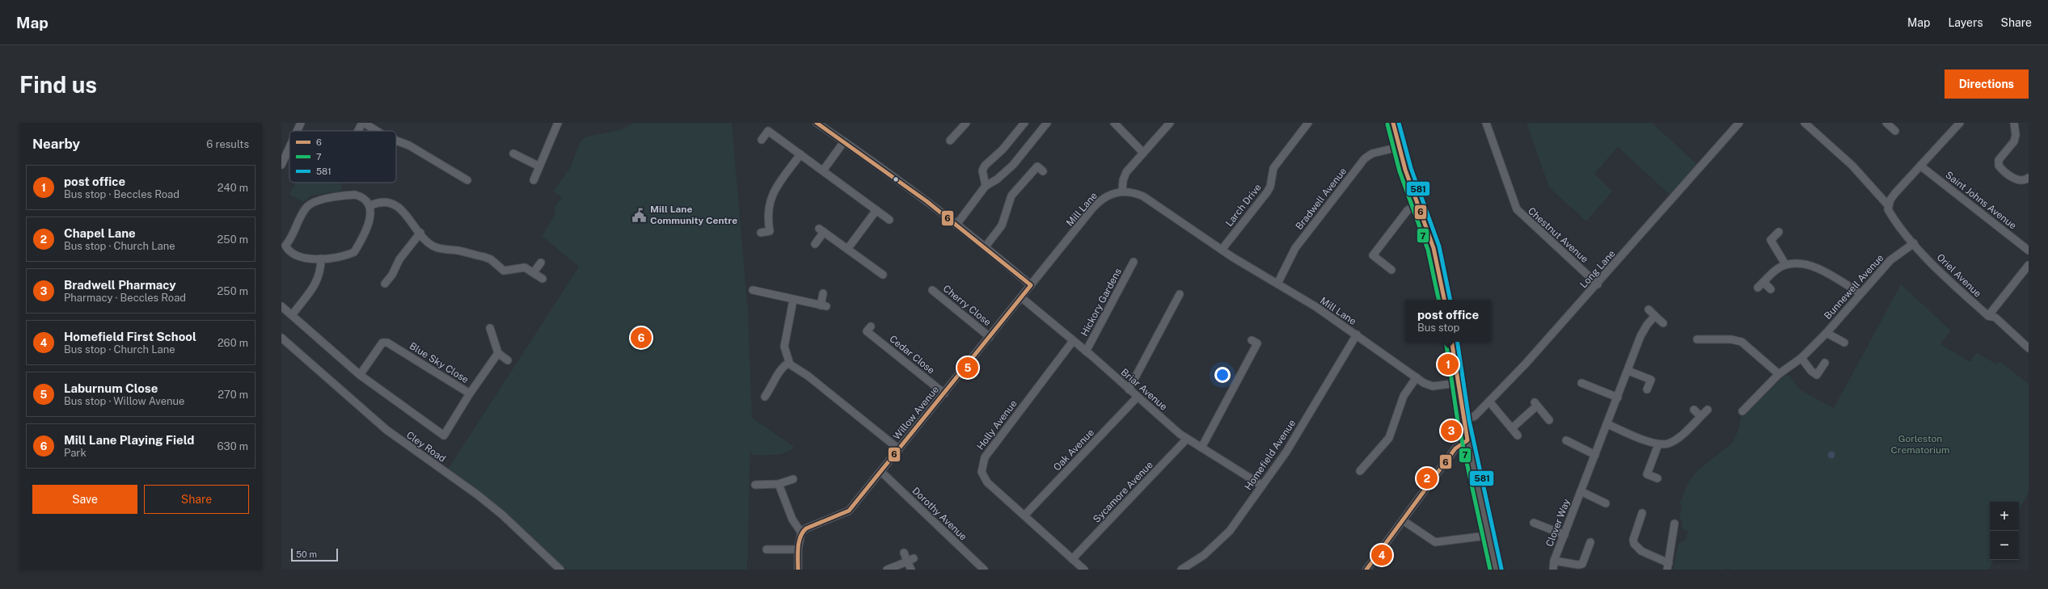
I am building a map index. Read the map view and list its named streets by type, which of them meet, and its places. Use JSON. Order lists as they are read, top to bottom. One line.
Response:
{"streets":{"street":["Bradwell Avenue","Saint Johns Avenue","Larch Drive","Mill Lane","Chestnut Avenue","Long Lane","Oriel Avenue","Bunnewell Avenue","Hickory Gardens","Cherry Close","Cedar Close","Blue Sky Close","Briar Avenue","Willow Avenue","Holly Avenue","Cley Road","Oak Avenue","Homefield Avenue","Sycamore Avenue","Dorothy Avenue","Clover Way"]},"crossings":[["Bradwell Avenue","Mill Lane"],["Larch Drive","Mill Lane"],["Mill Lane","Willow Avenue"],["Mill Lane","Homefield Avenue"],["Chestnut Avenue","Long Lane"],["Oriel Avenue","Bunnewell Avenue"],["Hickory Gardens","Briar Avenue"],["Cherry Close","Willow Avenue"],["Cedar Close","Willow Avenue"],["Briar Avenue","Willow Avenue"],["Briar Avenue","Holly Avenue"],["Briar Avenue","Oak Avenue"],["Briar Avenue","Homefield Avenue"],["Briar Avenue","Sycamore Avenue"],["Willow Avenue","Dorothy Avenue"],["Holly Avenue","Oak Avenue"],["Holly Avenue","Sycamore Avenue"]],"parks":["Gorleston Crematorium"],"places":{"public building":["Mill Lane Community Centre"]},"lines":["transit line 6","transit line 581","transit line 7"],"legend":["6","7","581"],"scale_bar":"50 m","page":{"header":"Map","nav":["Map","Layers","Share"],"buttons":["Directions",["Save","Share"]],"title":"Find us","heading":["Nearby","6 results"],"list":[{"mark":"1","name":"post office","note":"Bus stop · Beccles Road","value":"240 m"},{"mark":"2","name":"Chapel Lane","note":"Bus stop · Church Lane","value":"250 m"},{"mark":"3","name":"Bradwell Pharmacy","note":"Pharmacy · Beccles Road","value":"250 m"},{"mark":"4","name":"Homefield First School","note":"Bus stop · Church Lane","value":"260 m"},{"mark":"5","name":"Laburnum Close","note":"Bus stop · Willow Avenue","value":"270 m"},{"mark":"6","name":"Mill Lane Playing Field","note":"Park","value":"630 m"}],"popup":["post office","Bus stop"],"pins":["6","1","5","3","2","4"],"map_buttons":["+","−"],"scale":"50 m"}}
